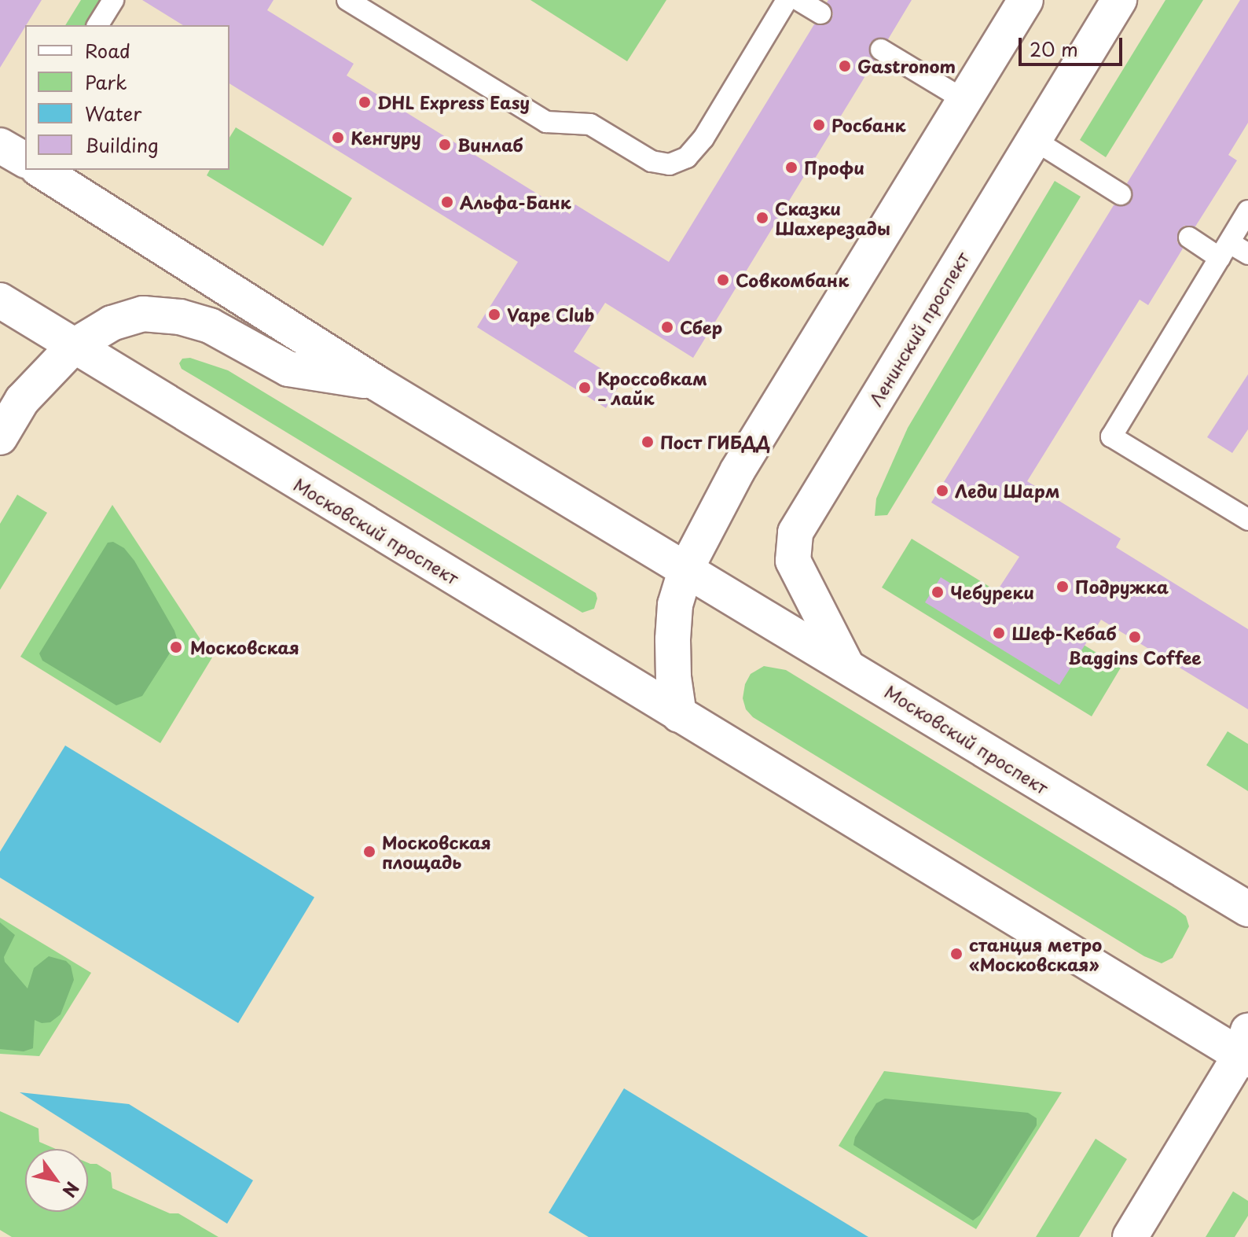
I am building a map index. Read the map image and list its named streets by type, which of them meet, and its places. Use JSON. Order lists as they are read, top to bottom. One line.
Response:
{"streets":{"main road":["Ленинский проспект","Московский проспект"]},"crossings":[["Ленинский проспект","Московский проспект"]],"places":["Gastronom","DHL Express Easy","Росбанк","Кенгуру","Винлаб","Профи","Альфа-Банк","Сказки Шахерезады","Совкомбанк","Vape Club","Сбер","Кроссовкам – лайк","Пост ГИБДД","Леди Шарм","Подружка","Чебуреки","Шеф-Кебаб","Baggins Coffee","Московская","Московская площадь","станция метро «Московская»"],"legend":["Road","Park","Water","Building"],"scale_bar":"20 m","north":"bottom right"}
